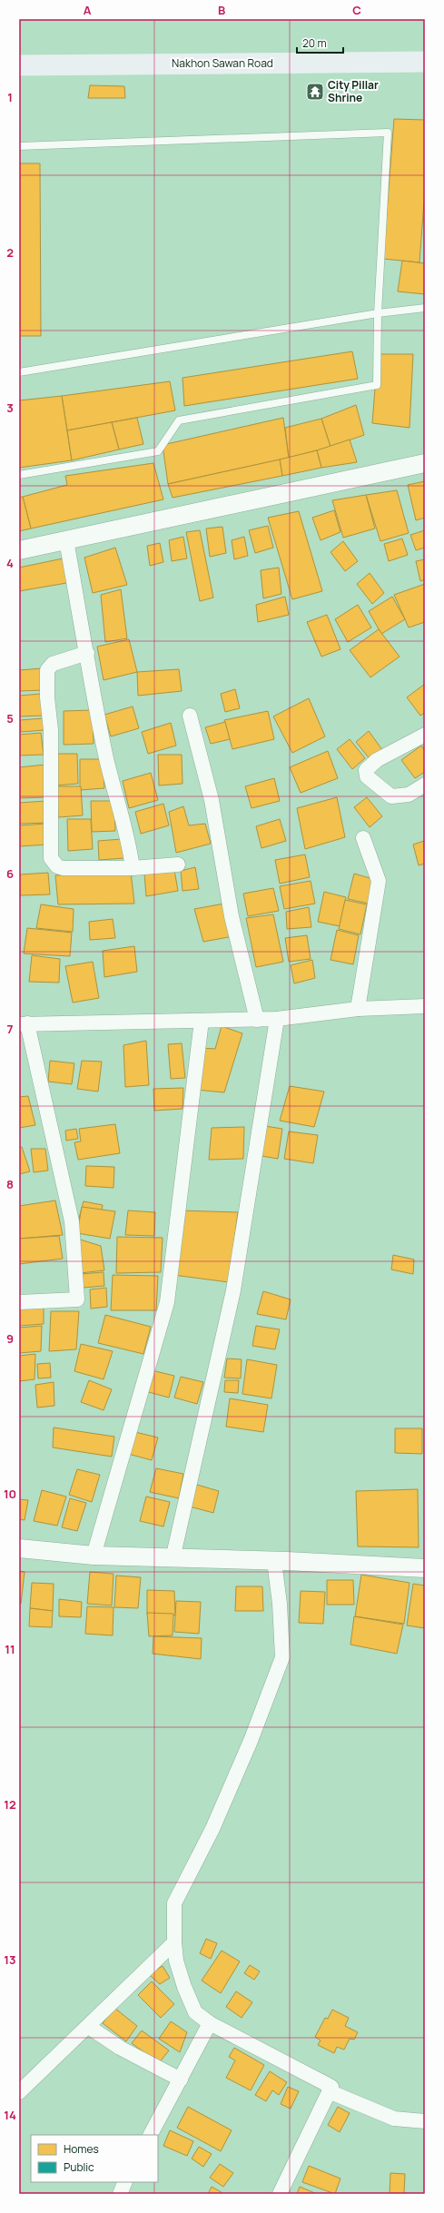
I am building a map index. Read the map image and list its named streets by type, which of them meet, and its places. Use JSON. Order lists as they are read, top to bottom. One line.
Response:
{"streets":{"main road":["Nakhon Sawan Road"]},"places":{"temple":["City Pillar Shrine"]},"legend":["Homes","Public"],"scale_bar":"20 m","grid":{"columns":["A","B","C"],"rows":["1","2","3","4","5","6","7","8","9","10","11","12","13","14"]}}
